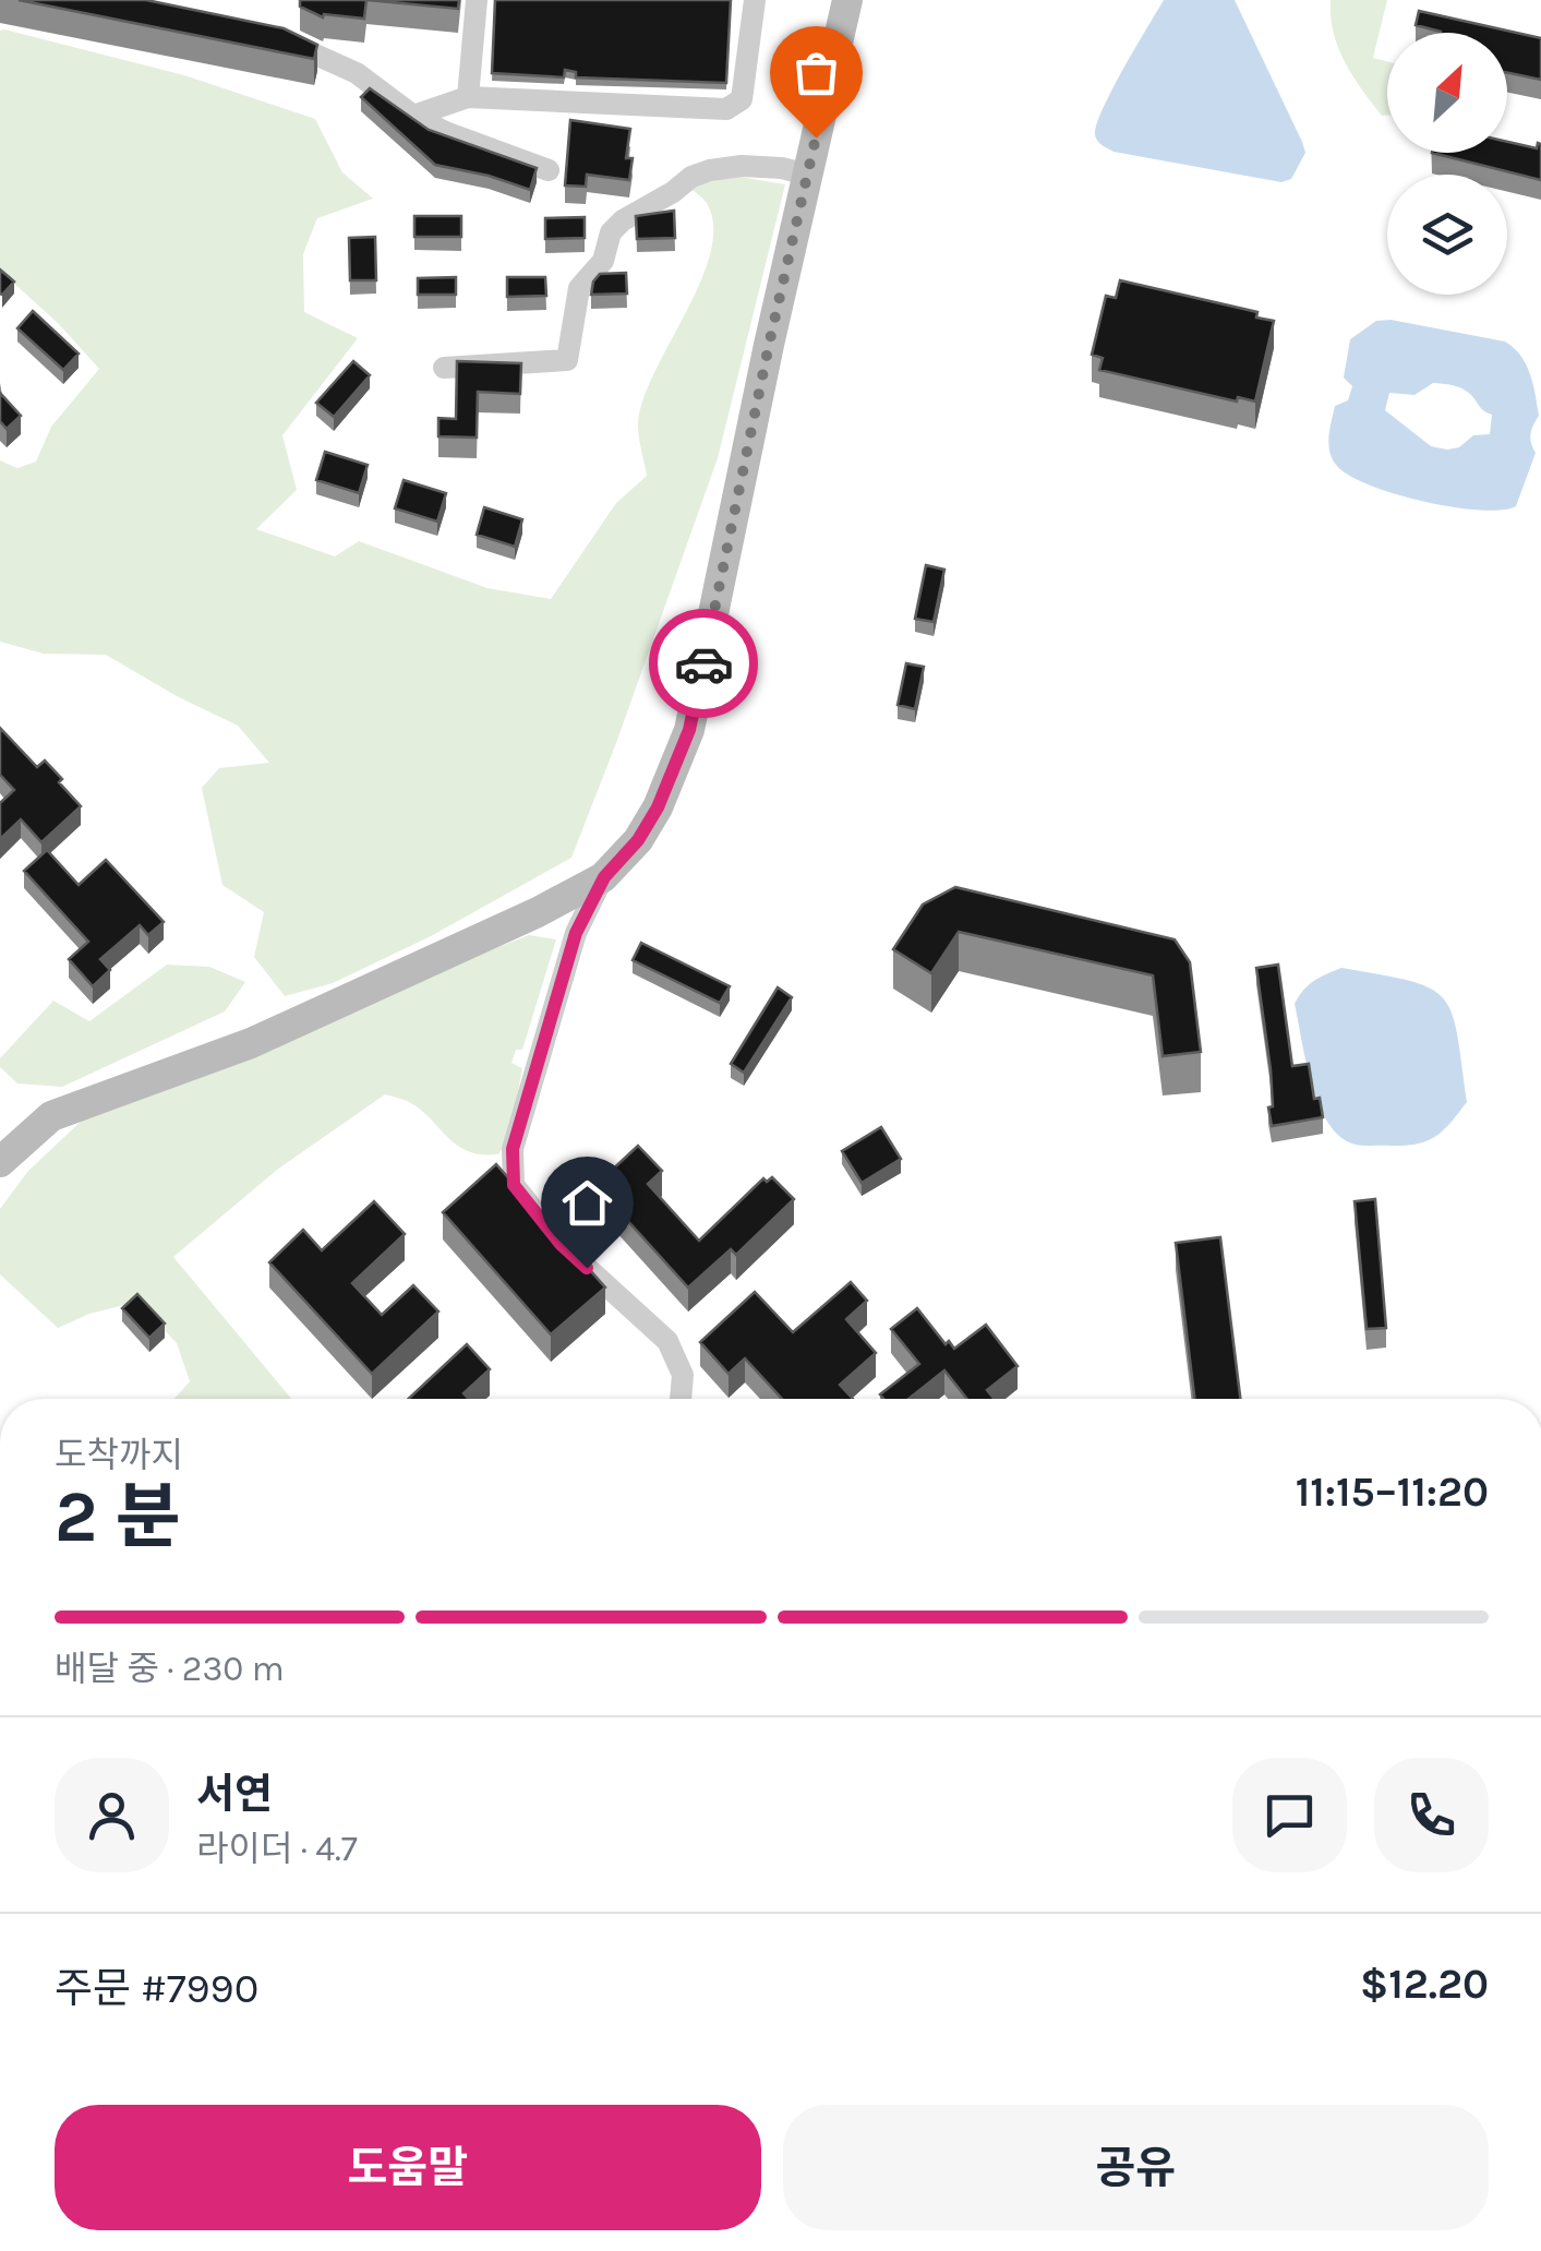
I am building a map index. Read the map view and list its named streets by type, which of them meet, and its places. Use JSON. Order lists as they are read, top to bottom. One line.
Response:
{"north":"top right","page":{"heading":["2 분","도착까지","11:15–11:20"],"panel":["서연","라이더 · 4.7","주문 #7990","$12.20"],"bar":"배달 중 · 230 m","buttons":["도움말","공유"]}}
